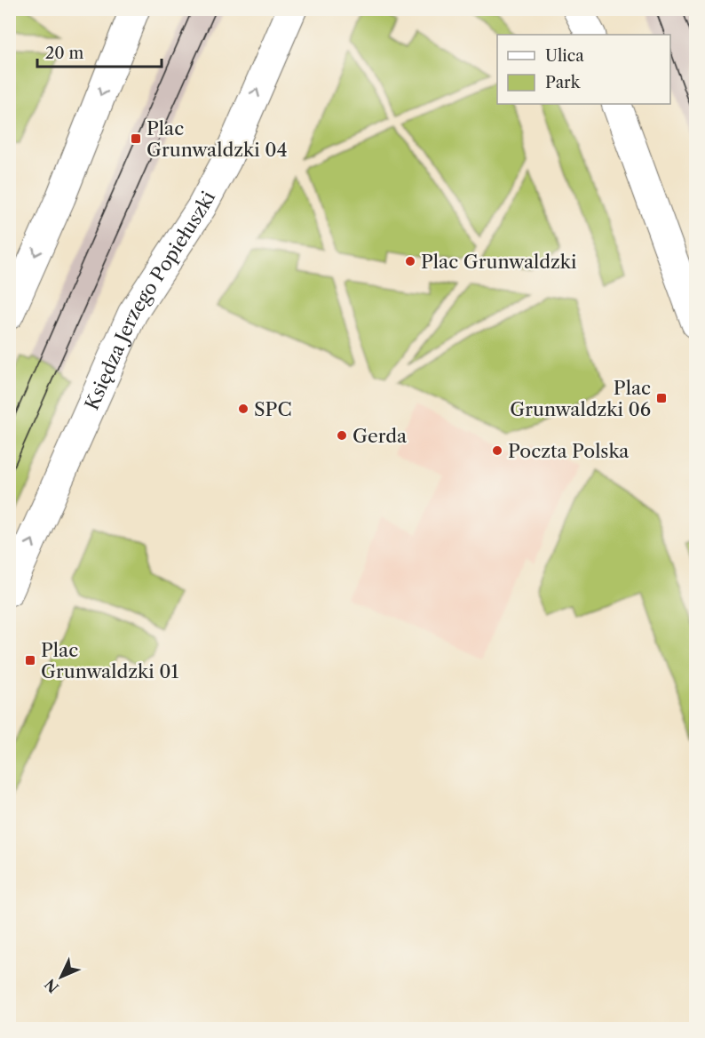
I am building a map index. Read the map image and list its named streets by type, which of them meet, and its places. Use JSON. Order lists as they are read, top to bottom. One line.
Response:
{"streets":{"main road":["Księdza Jerzego Popiełuszki"]},"places":{"transit":["Plac Grunwaldzki 04","Plac Grunwaldzki 06","Plac Grunwaldzki 01"],"other":["Plac Grunwaldzki","SPC","Gerda","Poczta Polska"]},"legend":["Ulica","Park"],"scale_bar":"20 m","north":"bottom left"}
